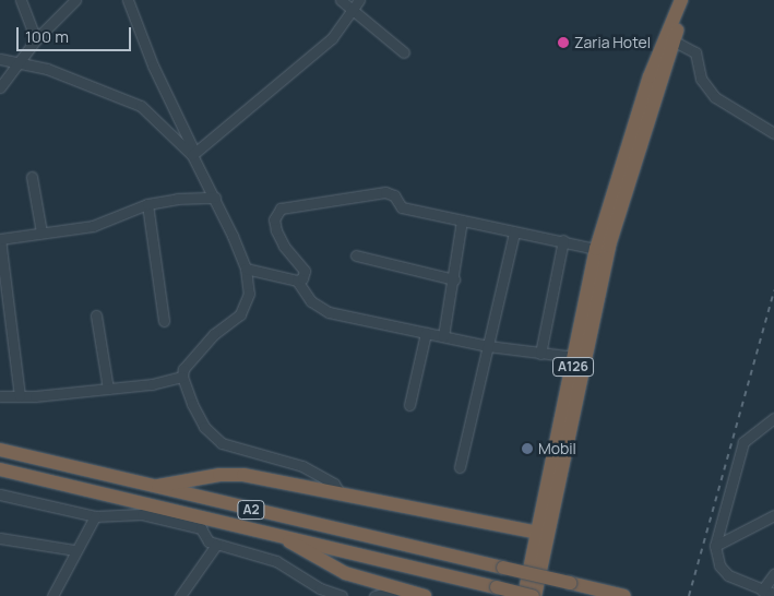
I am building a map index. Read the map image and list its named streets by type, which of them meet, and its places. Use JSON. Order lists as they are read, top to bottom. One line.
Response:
{"streets":{"highway":["A126","A2"]},"crossings":[["A126","A2"]],"places":["Zaria Hotel","Mobil"],"scale_bar":"100 m"}
